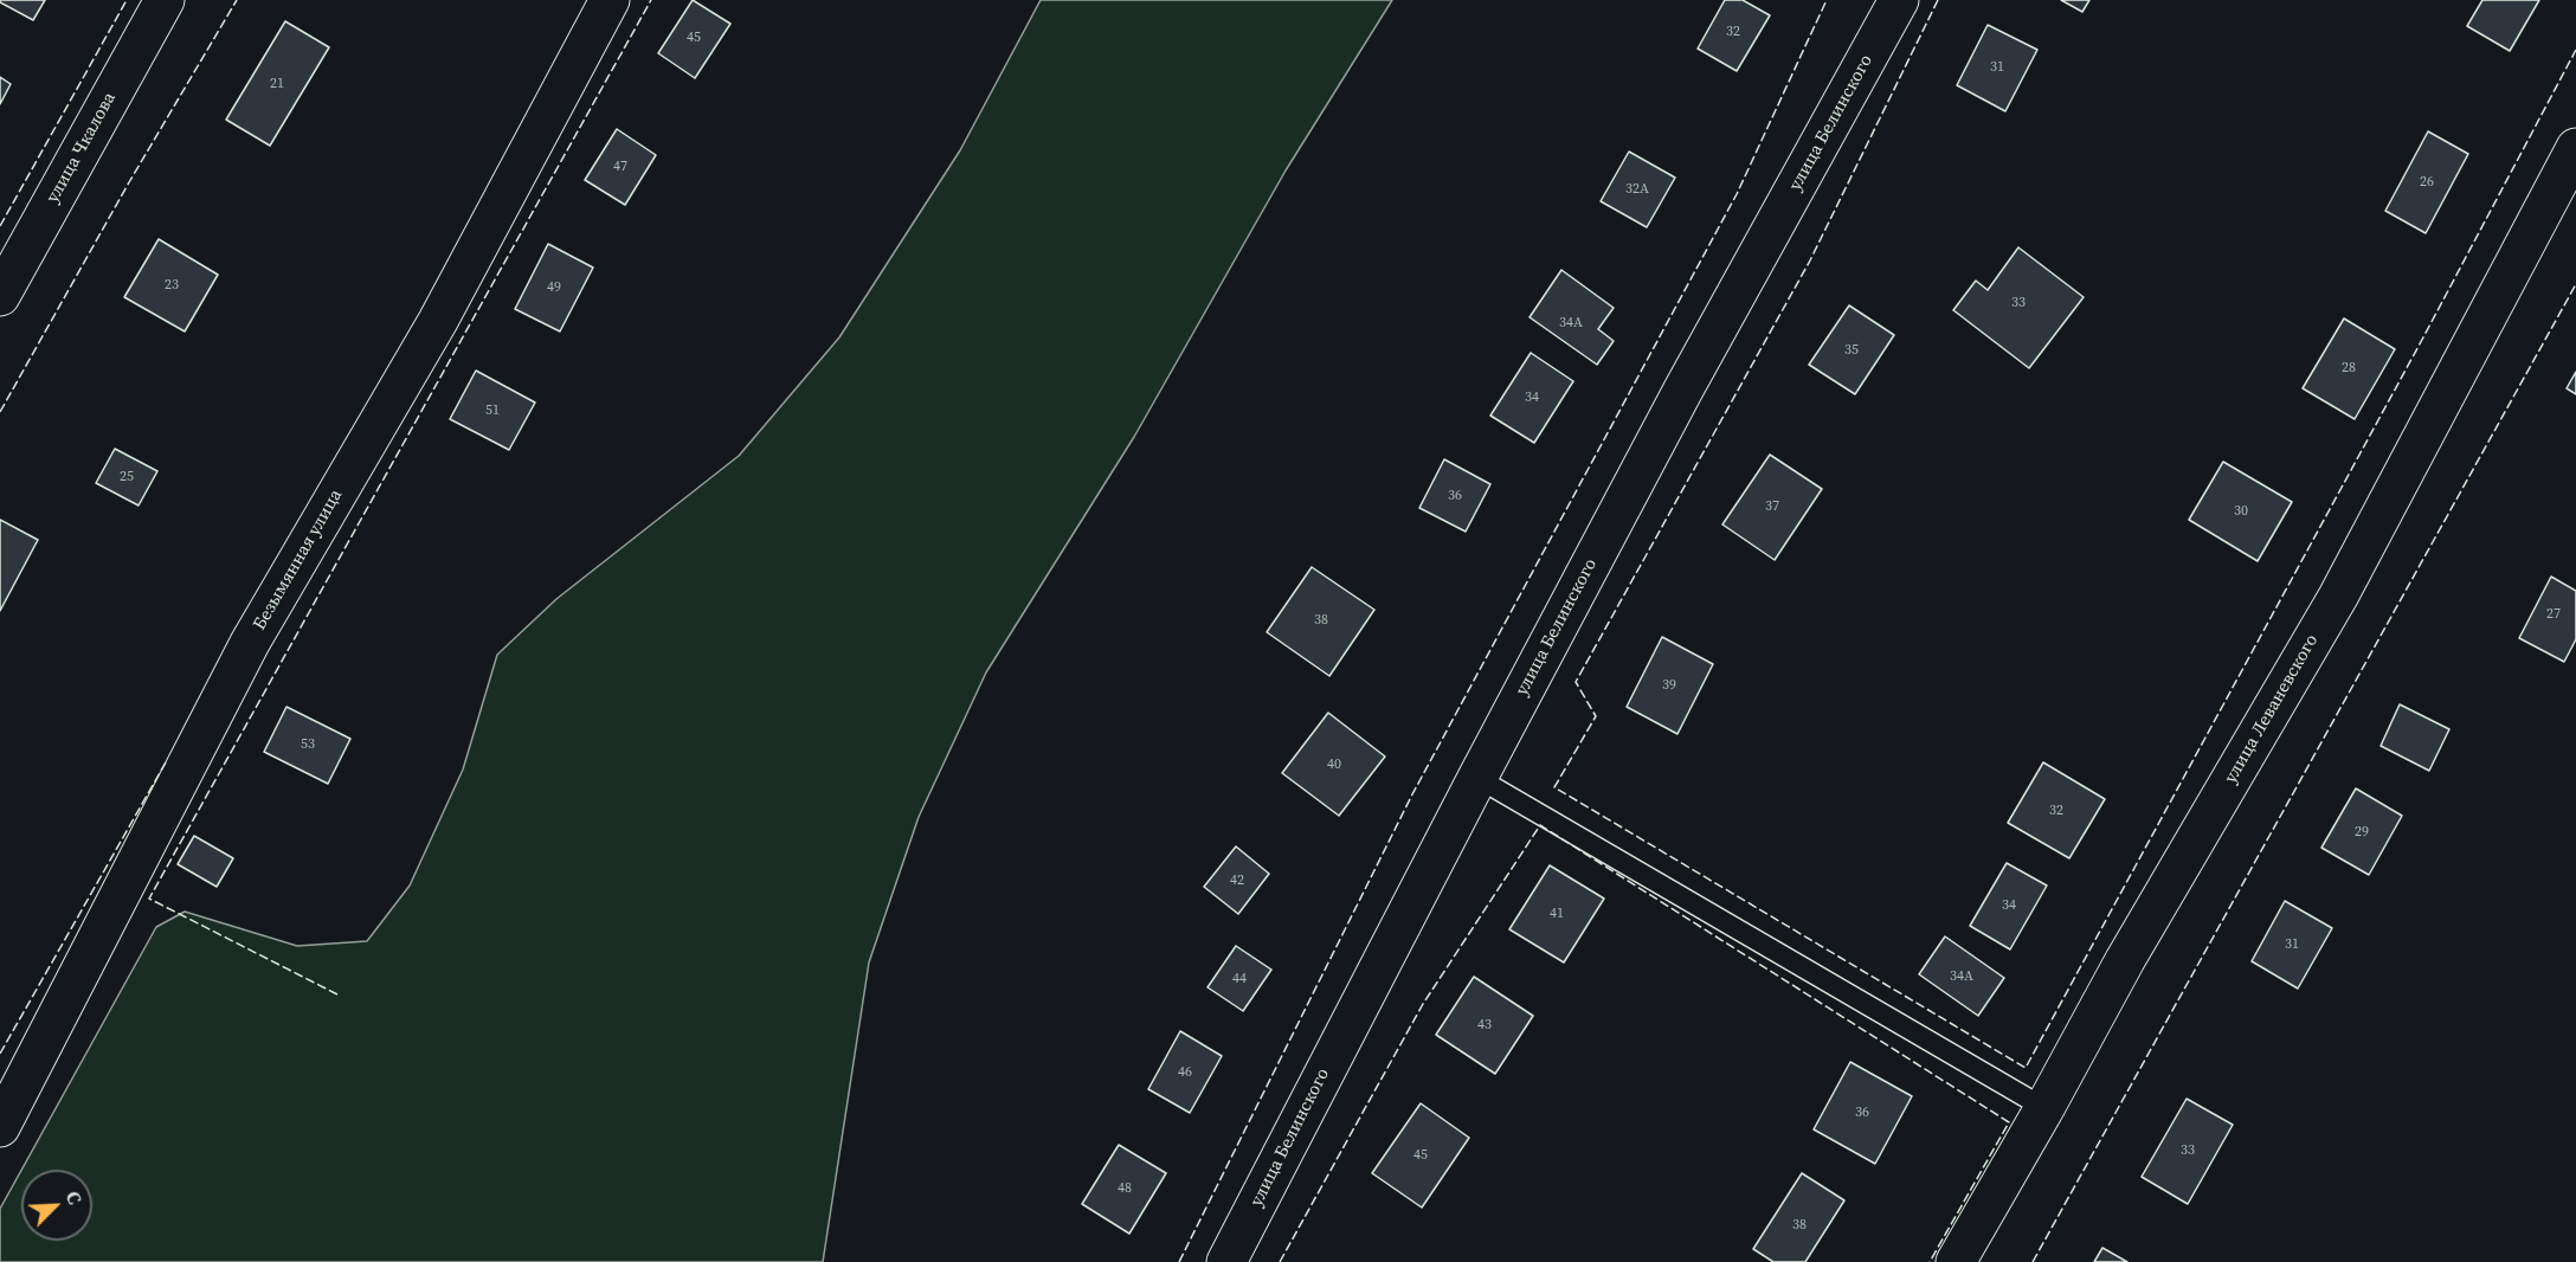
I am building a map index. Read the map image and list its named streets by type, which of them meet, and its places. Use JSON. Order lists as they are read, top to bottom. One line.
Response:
{"streets":{"street":["улица Белинского","улица Чкалова","Безымянная улица","улица Леваневского"]},"house_numbers":["32","45","31","21","47","26","32А","23","49","33","34А","35","28","34","51","25","36","37","30","27","38","39","53","40","32","29","42","34","41","31","34А","44","43","46","36","33","45","48","38"],"north":"top right"}
